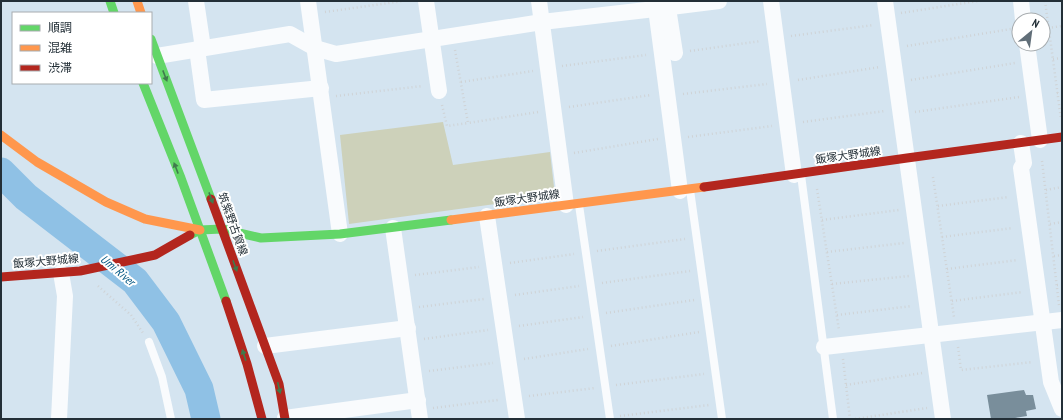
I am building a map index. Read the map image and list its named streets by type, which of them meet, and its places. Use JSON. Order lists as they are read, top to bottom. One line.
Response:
{"streets":{"main road":["飯塚大野城線","筑紫野古賀線"]},"crossings":[["飯塚大野城線","筑紫野古賀線"]],"water":["Umi River"],"legend":["順調","混雑","渋滞"],"north":"top right"}
